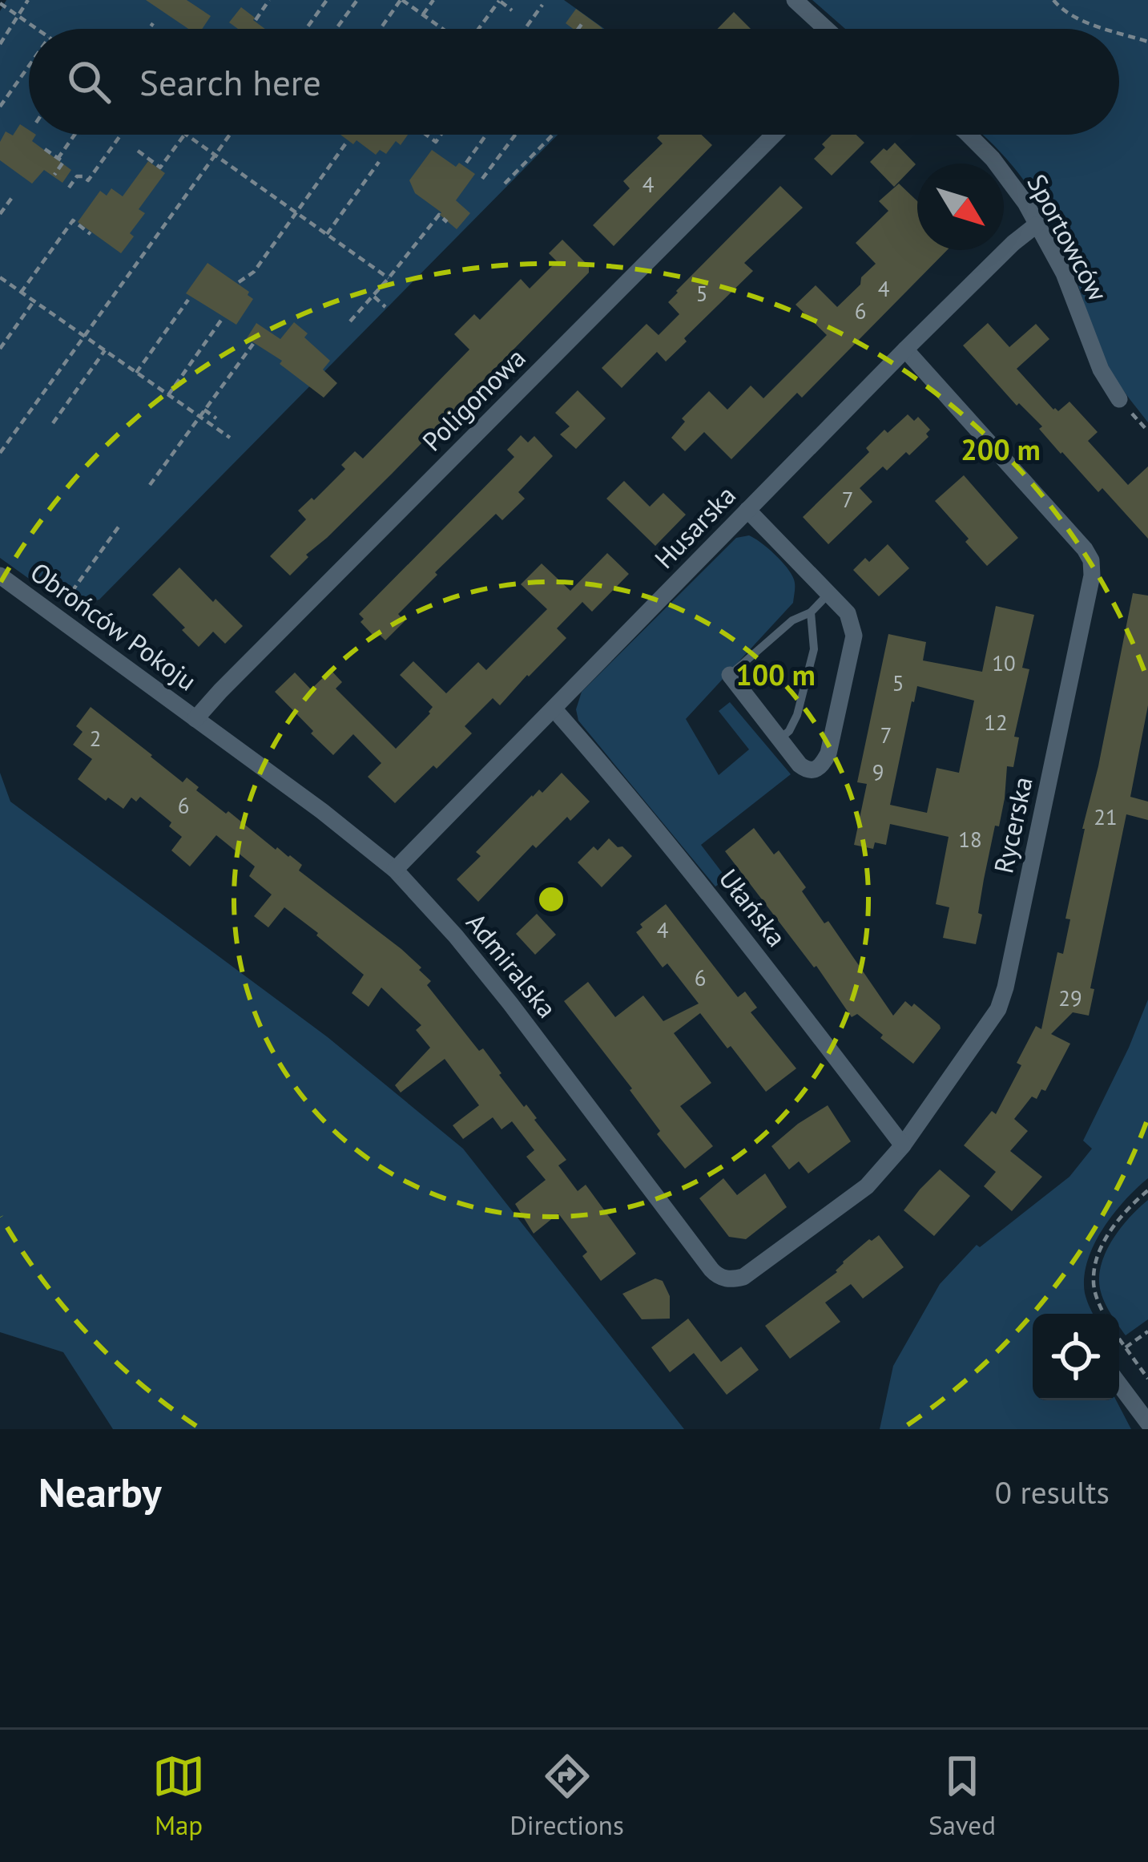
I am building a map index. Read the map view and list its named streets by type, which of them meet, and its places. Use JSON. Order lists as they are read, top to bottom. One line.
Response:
{"streets":{"street":["Sportowców","Poligonowa","Husarska","Obrońców Pokoju","Rycerska","Ułańska","Admiralska"]},"crossings":[["Sportowców","Husarska"],["Poligonowa","Obrońców Pokoju"],["Poligonowa","Admiralska"],["Husarska","Rycerska"],["Husarska","Ułańska"],["Husarska","Admiralska"],["Obrońców Pokoju","Admiralska"],["Rycerska","Ułańska"],["Rycerska","Admiralska"]],"house_numbers":["4","4","5","6","7","10","5","12","7","2","9","6","21","18","4","6","29"],"north":"bottom right","page":{"search":"Search here","heading":["Nearby","0 results"],"nav":["Map","Directions","Saved"]},"rings":["200 m","100 m"]}
